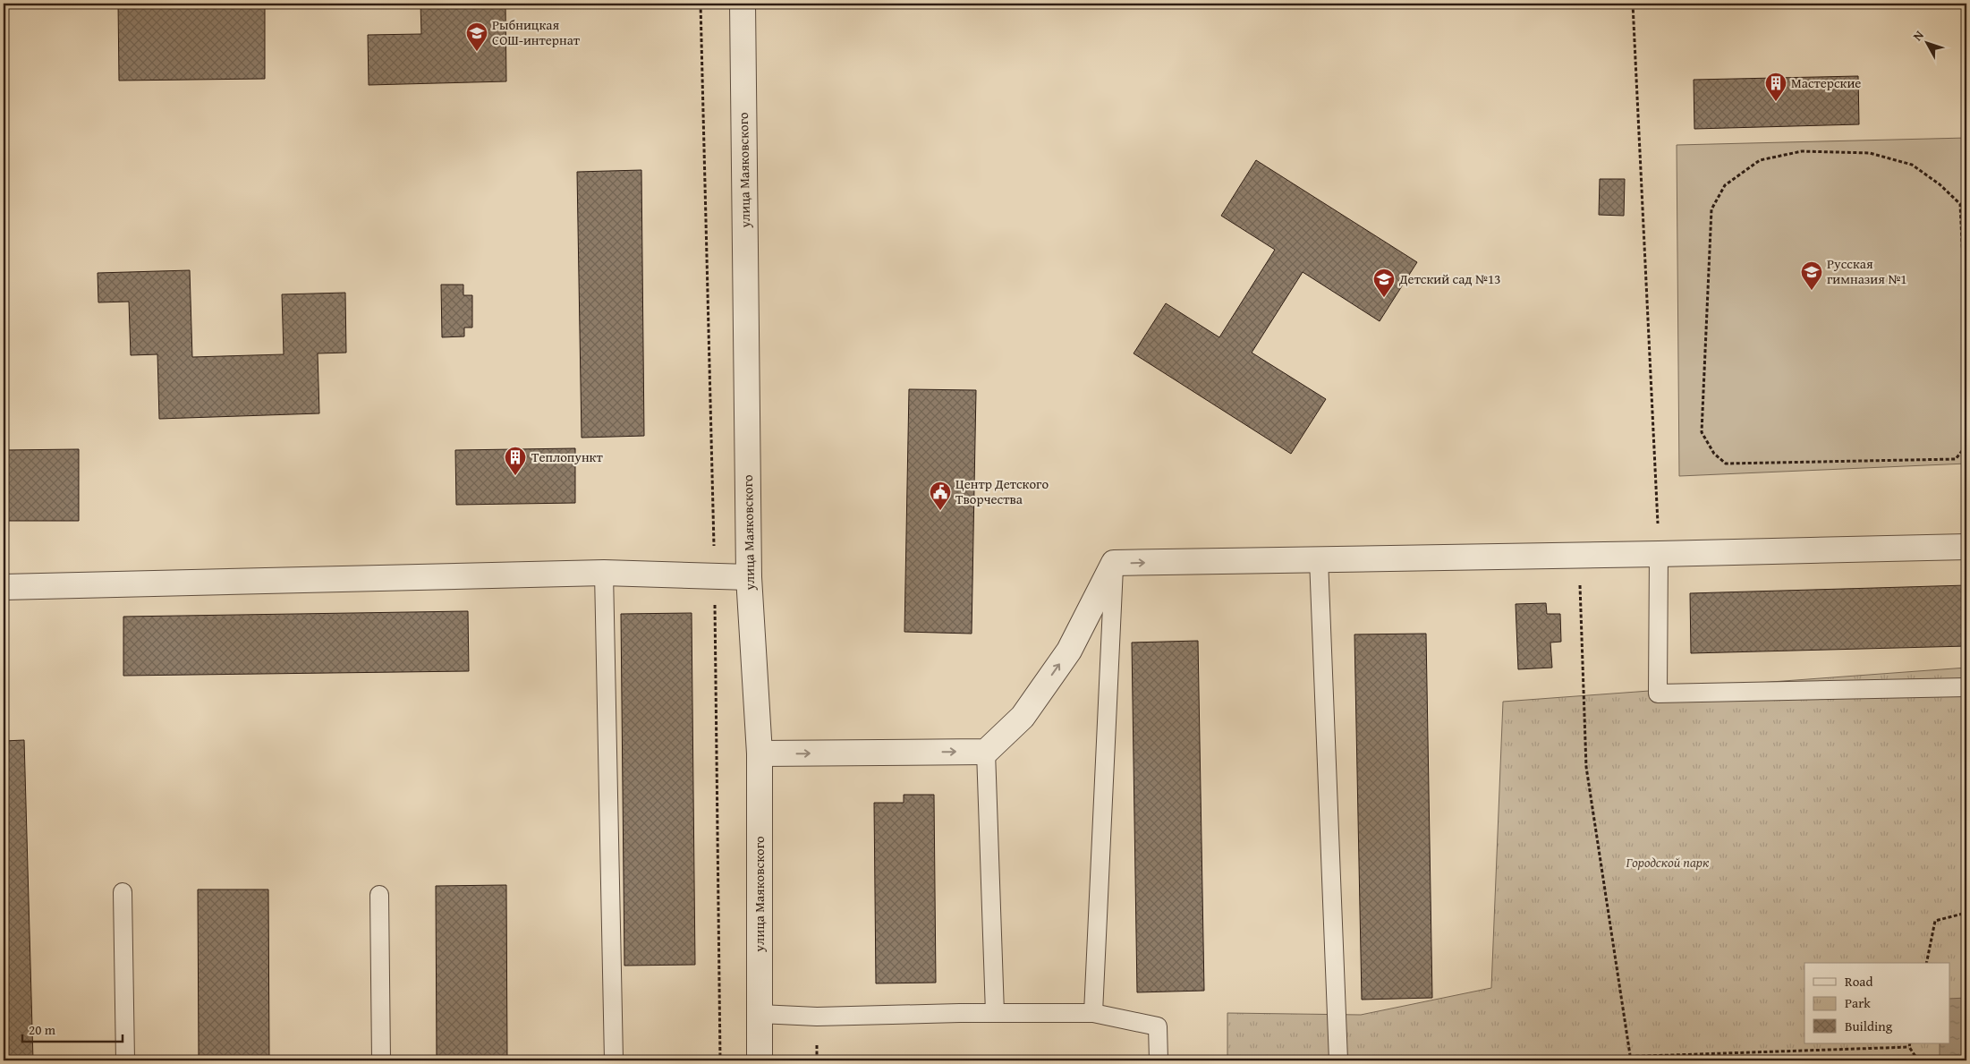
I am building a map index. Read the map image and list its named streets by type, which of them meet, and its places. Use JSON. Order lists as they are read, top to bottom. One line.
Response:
{"streets":{"street":["улица Маяковского"]},"parks":["Городской парк"],"places":{"school or university":["Рыбницкая СОШ-интернат","Русская гимназия №1","Детский сад №13"],"building":["Мастерские","Теплопункт"],"public building":["Центр Детского Творчества"]},"legend":["Road","Park","Building"],"scale_bar":"20 m","north":"top left"}
